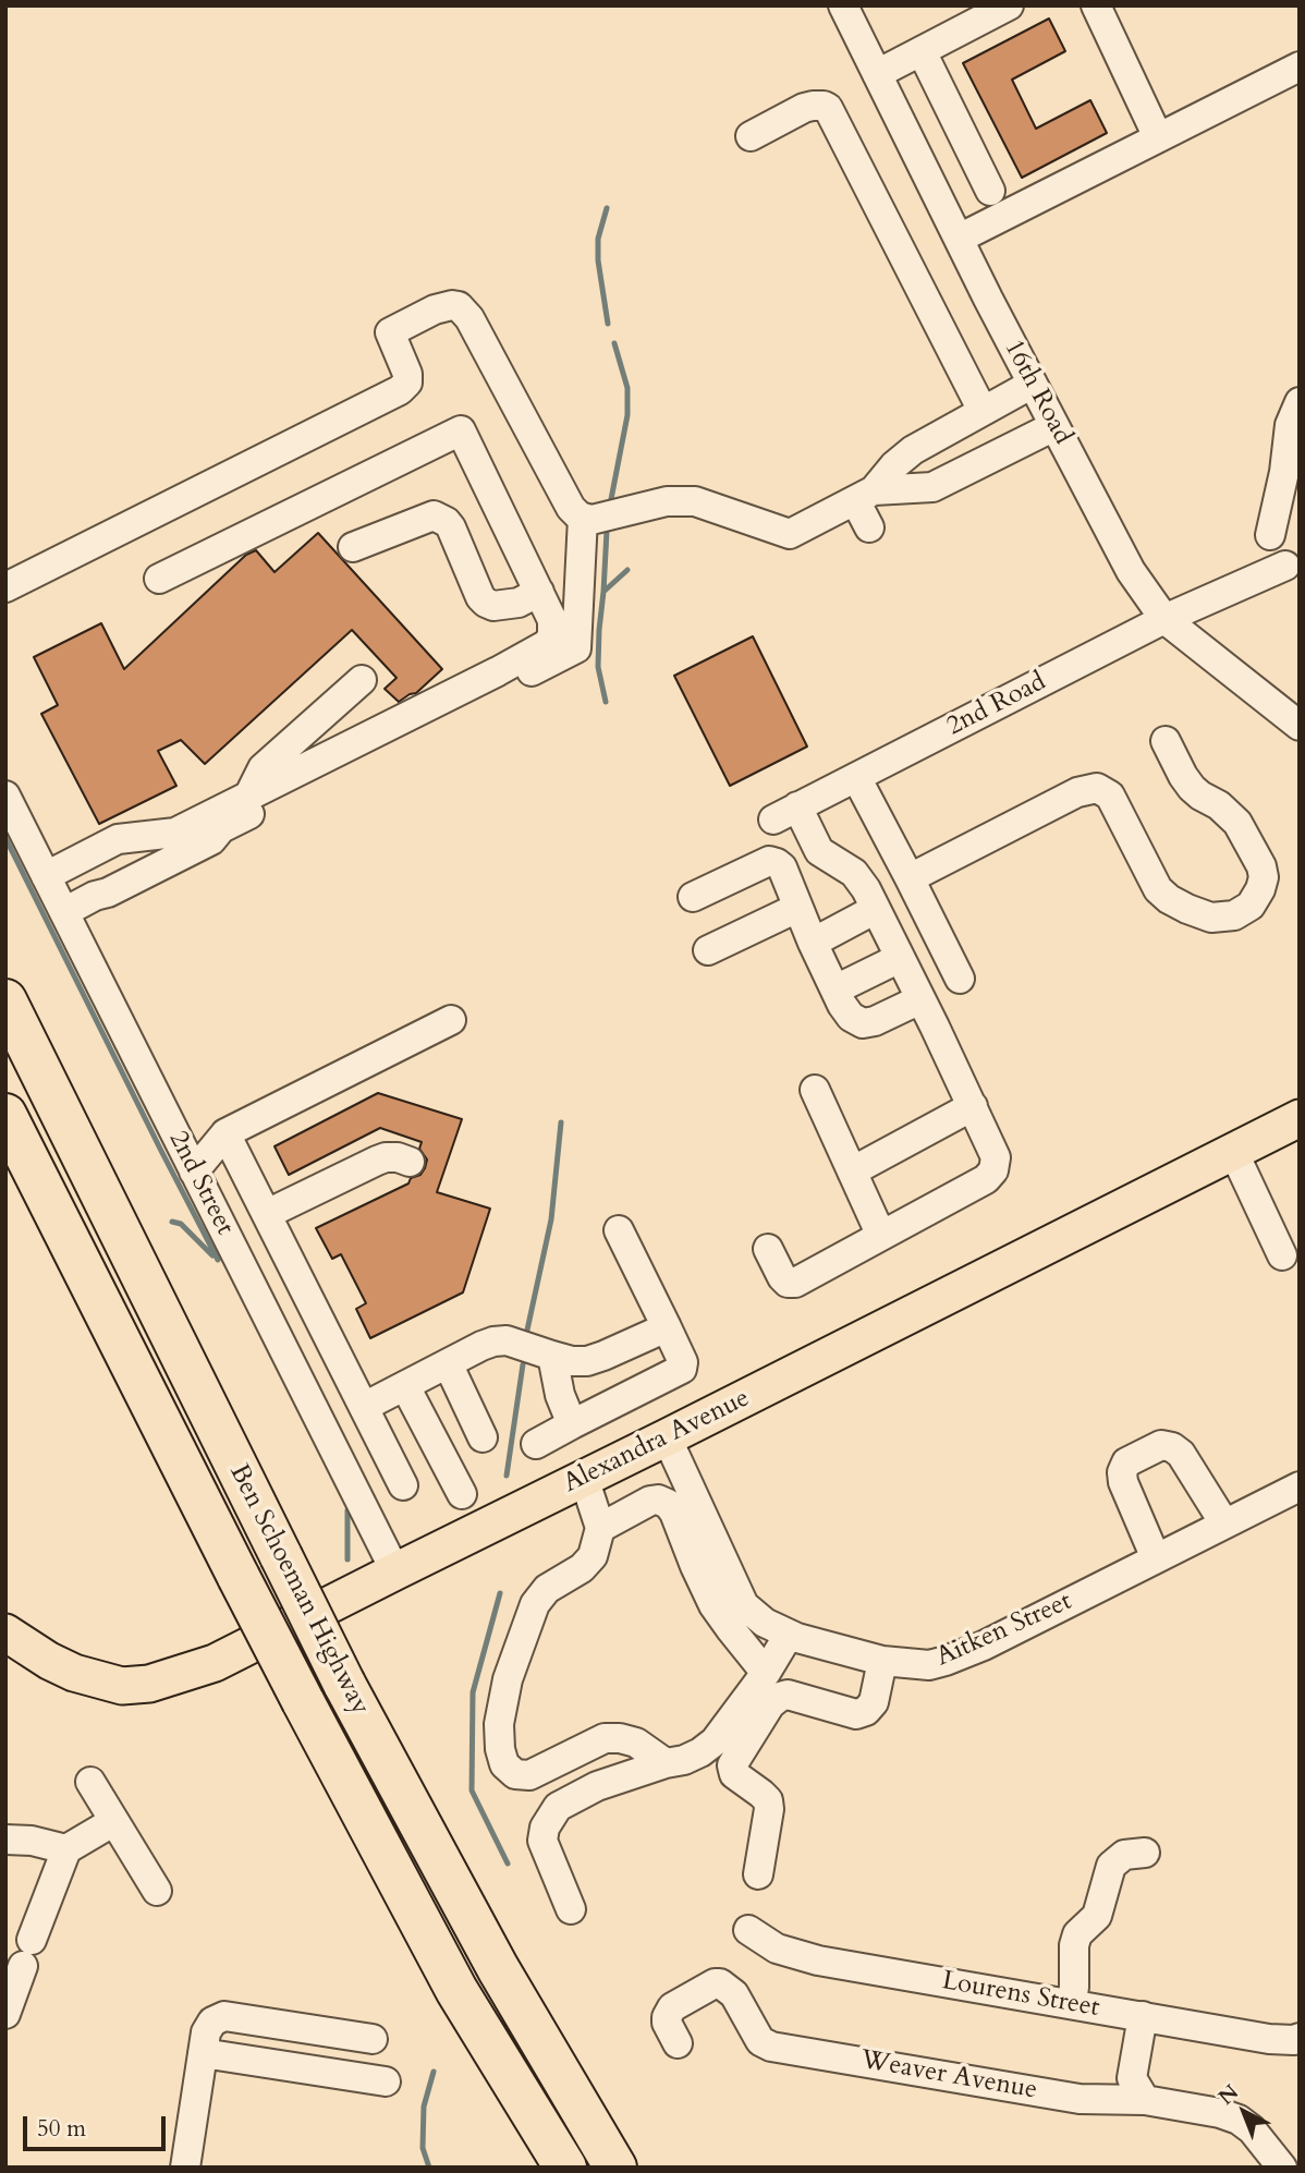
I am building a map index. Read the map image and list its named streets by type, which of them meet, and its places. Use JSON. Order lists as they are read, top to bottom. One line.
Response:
{"streets":{"highway":["Ben Schoeman Highway"],"main road":["Alexandra Avenue"],"street":["16th Road","2nd Road","2nd Street","Aitken Street","Lourens Street","Weaver Avenue"]},"crossings":[["16th Road","2nd Road"],["2nd Street","Alexandra Avenue"],["Alexandra Avenue","Aitken Street"]],"scale_bar":"50 m","north":"top left"}
